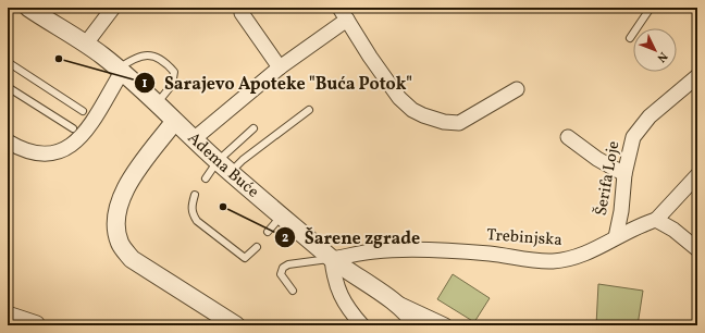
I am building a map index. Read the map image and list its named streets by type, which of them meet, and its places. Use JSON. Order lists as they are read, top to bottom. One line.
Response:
{"streets":{"street":["Adema Buće","Šerifa Loje","Trebinjska"]},"crossings":[["Adema Buće","Trebinjska"],["Šerifa Loje","Trebinjska"]],"places":["Sarajevo Apoteke \"Buća Potok\"","Šarene zgrade"],"north":"bottom right"}
